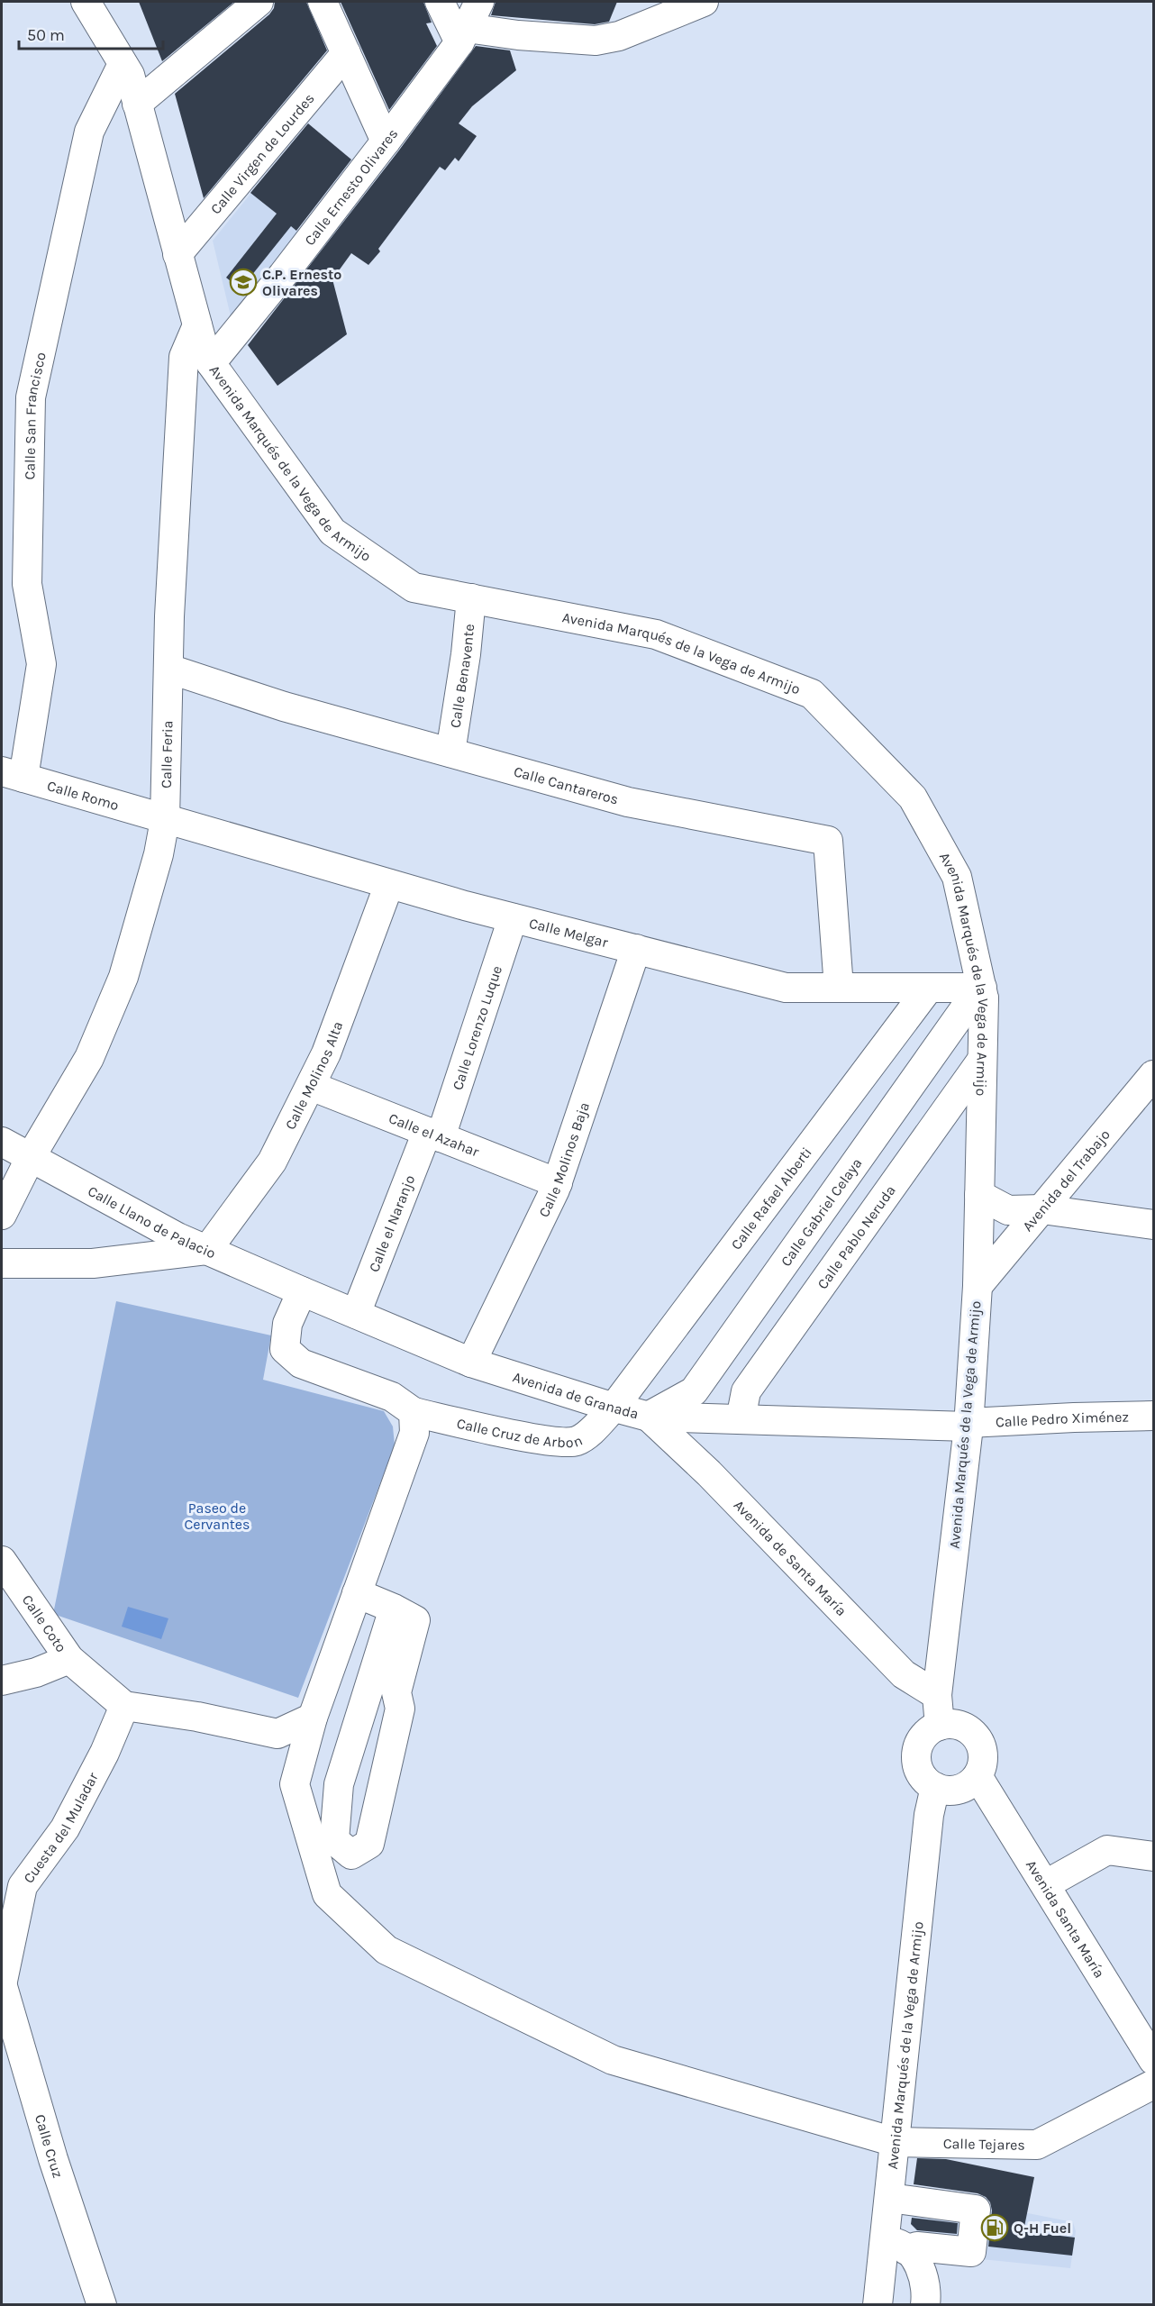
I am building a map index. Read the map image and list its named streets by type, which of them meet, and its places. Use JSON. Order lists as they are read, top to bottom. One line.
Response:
{"streets":{"street":["Calle Virgen de Lourdes","Calle Ernesto Olivares","Calle San Francisco","Avenida Marqués de la Vega de Armijo","Calle Benavente","Calle Feria","Calle Cantareros","Calle Romo","Calle Melgar","Calle Lorenzo Luque","Calle Molinos Alta","Calle el Azahar","Calle Molinos Baja","Avenida del Trabajo","Calle Rafael Alberti","Calle Gabriel Celaya","Calle Llano de Palacio","Calle el Naranjo","Calle Pablo Neruda","Avenida de Granada","Calle Pedro Ximénez","Calle Cruz de Arbon","Avenida de Santa María","Calle Coto","Cuesta del Muladar","Avenida Santa María","Calle Tejares","Calle Cruz"]},"crossings":[["Calle Virgen de Lourdes","Avenida Marqués de la Vega de Armijo"],["Calle Ernesto Olivares","Avenida Marqués de la Vega de Armijo"],["Calle San Francisco","Avenida Marqués de la Vega de Armijo"],["Calle San Francisco","Calle Romo"],["Avenida Marqués de la Vega de Armijo","Calle Benavente"],["Avenida Marqués de la Vega de Armijo","Calle Feria"],["Avenida Marqués de la Vega de Armijo","Calle Melgar"],["Avenida Marqués de la Vega de Armijo","Avenida del Trabajo"],["Avenida Marqués de la Vega de Armijo","Calle Gabriel Celaya"],["Avenida Marqués de la Vega de Armijo","Calle Pablo Neruda"],["Avenida Marqués de la Vega de Armijo","Avenida de Granada"],["Avenida Marqués de la Vega de Armijo","Calle Pedro Ximénez"],["Avenida Marqués de la Vega de Armijo","Avenida de Santa María"],["Avenida Marqués de la Vega de Armijo","Avenida Santa María"],["Avenida Marqués de la Vega de Armijo","Calle Tejares"],["Calle Benavente","Calle Cantareros"],["Calle Feria","Calle Cantareros"],["Calle Feria","Calle Romo"],["Calle Feria","Calle Melgar"],["Calle Feria","Calle Llano de Palacio"],["Calle Cantareros","Calle Melgar"],["Calle Romo","Calle Melgar"],["Calle Melgar","Calle Lorenzo Luque"],["Calle Melgar","Calle Molinos Alta"],["Calle Melgar","Calle Molinos Baja"],["Calle Melgar","Calle Rafael Alberti"],["Calle Melgar","Calle Gabriel Celaya"],["Calle Lorenzo Luque","Calle el Azahar"],["Calle Lorenzo Luque","Calle el Naranjo"],["Calle Molinos Alta","Calle el Azahar"],["Calle Molinos Alta","Calle Llano de Palacio"],["Calle Molinos Alta","Avenida de Granada"],["Calle el Azahar","Calle Molinos Baja"],["Calle el Azahar","Calle el Naranjo"],["Calle Molinos Baja","Avenida de Granada"],["Calle Rafael Alberti","Avenida de Granada"],["Calle Rafael Alberti","Calle Cruz de Arbon"],["Calle Gabriel Celaya","Avenida de Granada"],["Calle Gabriel Celaya","Avenida de Santa María"],["Calle Llano de Palacio","Avenida de Granada"],["Calle el Naranjo","Avenida de Granada"],["Calle Pablo Neruda","Avenida de Granada"],["Avenida de Granada","Calle Pedro Ximénez"],["Avenida de Granada","Calle Cruz de Arbon"],["Avenida de Granada","Avenida de Santa María"],["Cuesta del Muladar","Calle Cruz"]],"parks":["Paseo de Cervantes"],"places":{"school or university":["C.P. Ernesto Olivares"],"fuel station":["Q-H Fuel"]},"scale_bar":"50 m"}
